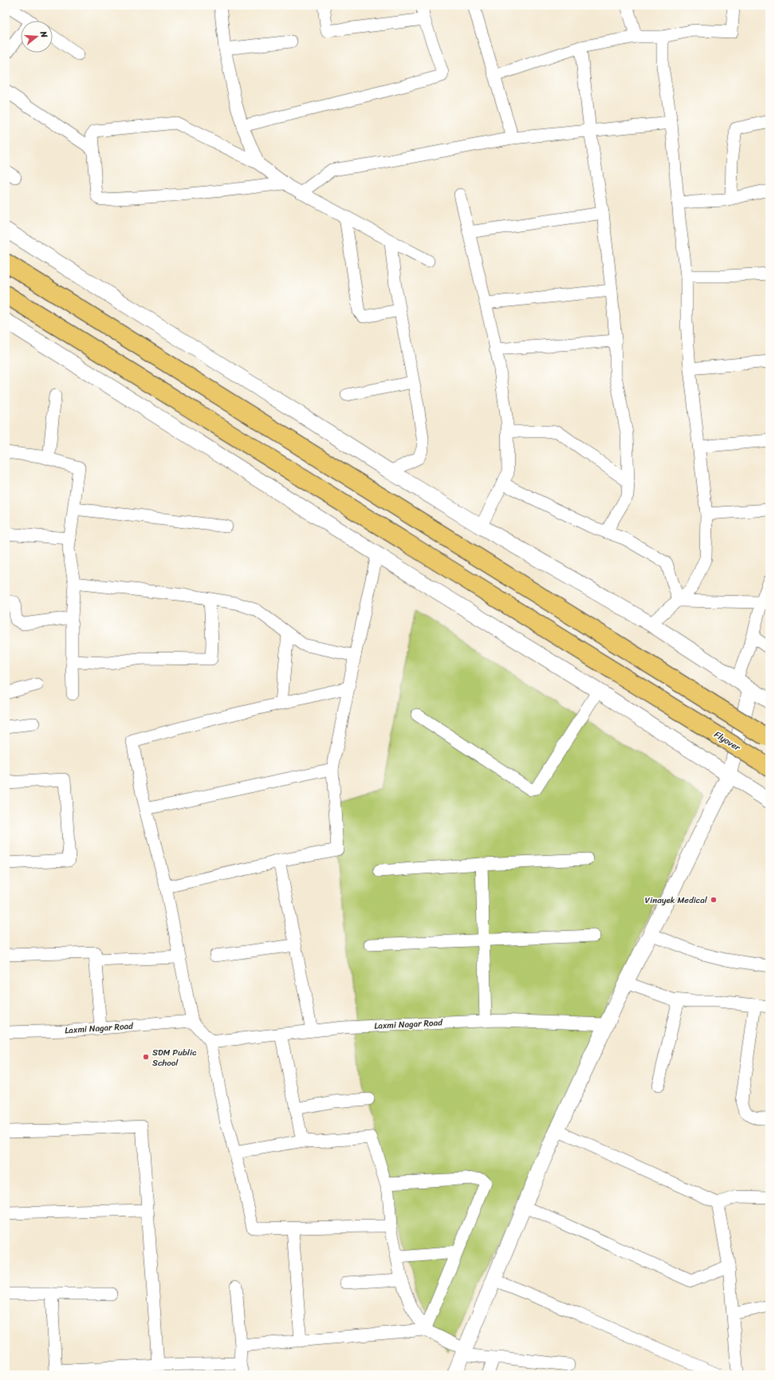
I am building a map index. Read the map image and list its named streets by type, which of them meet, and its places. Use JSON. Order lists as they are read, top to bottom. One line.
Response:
{"streets":{"highway":["Flyover"],"street":["Laxmi Nagar Road"]},"places":["Vinayek Medical","SDM Public School"],"north":"right"}
